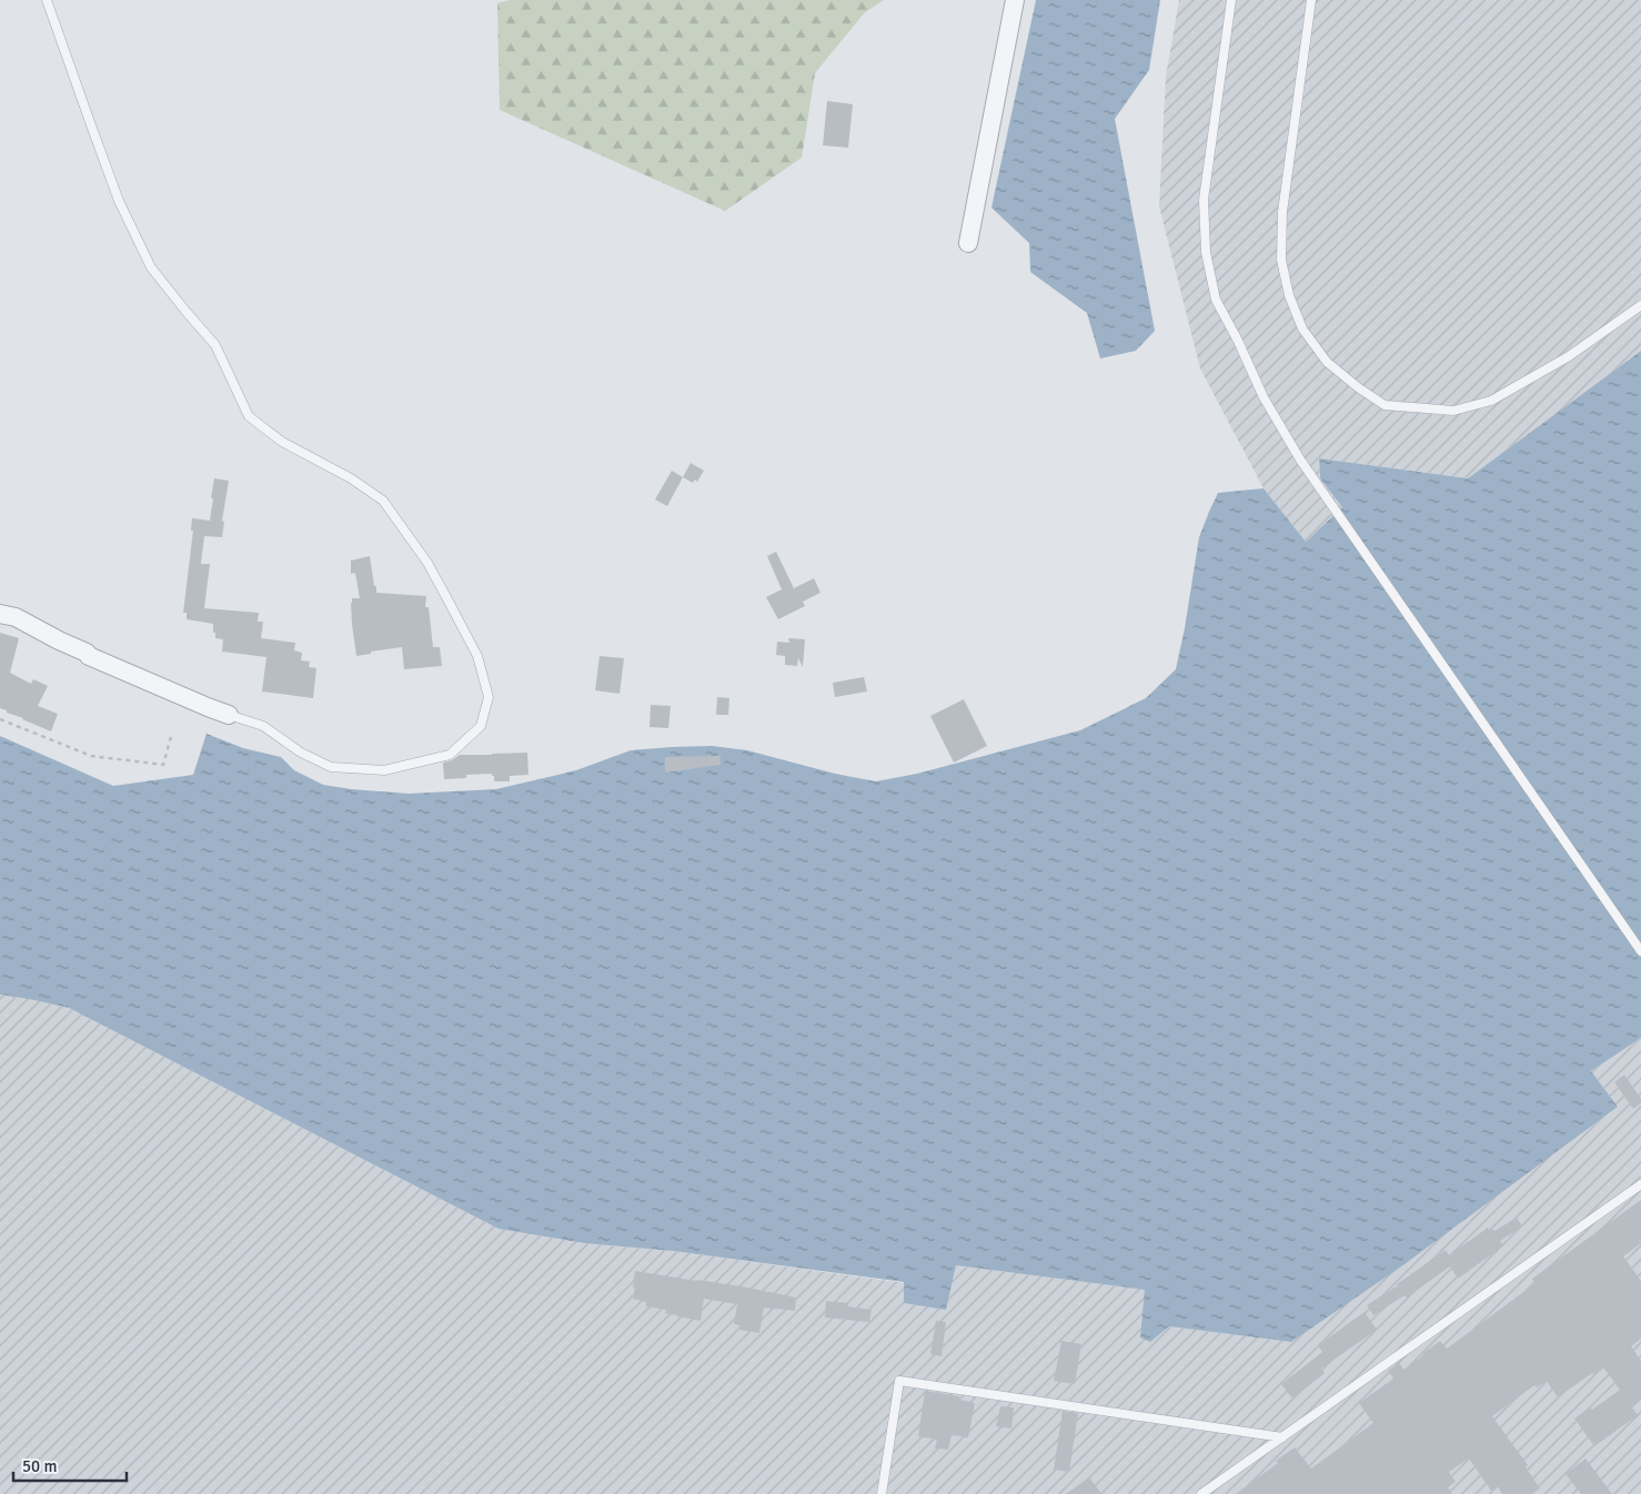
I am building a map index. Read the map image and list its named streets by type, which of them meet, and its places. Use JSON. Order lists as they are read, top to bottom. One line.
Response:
{"scale_bar":"50 m"}
